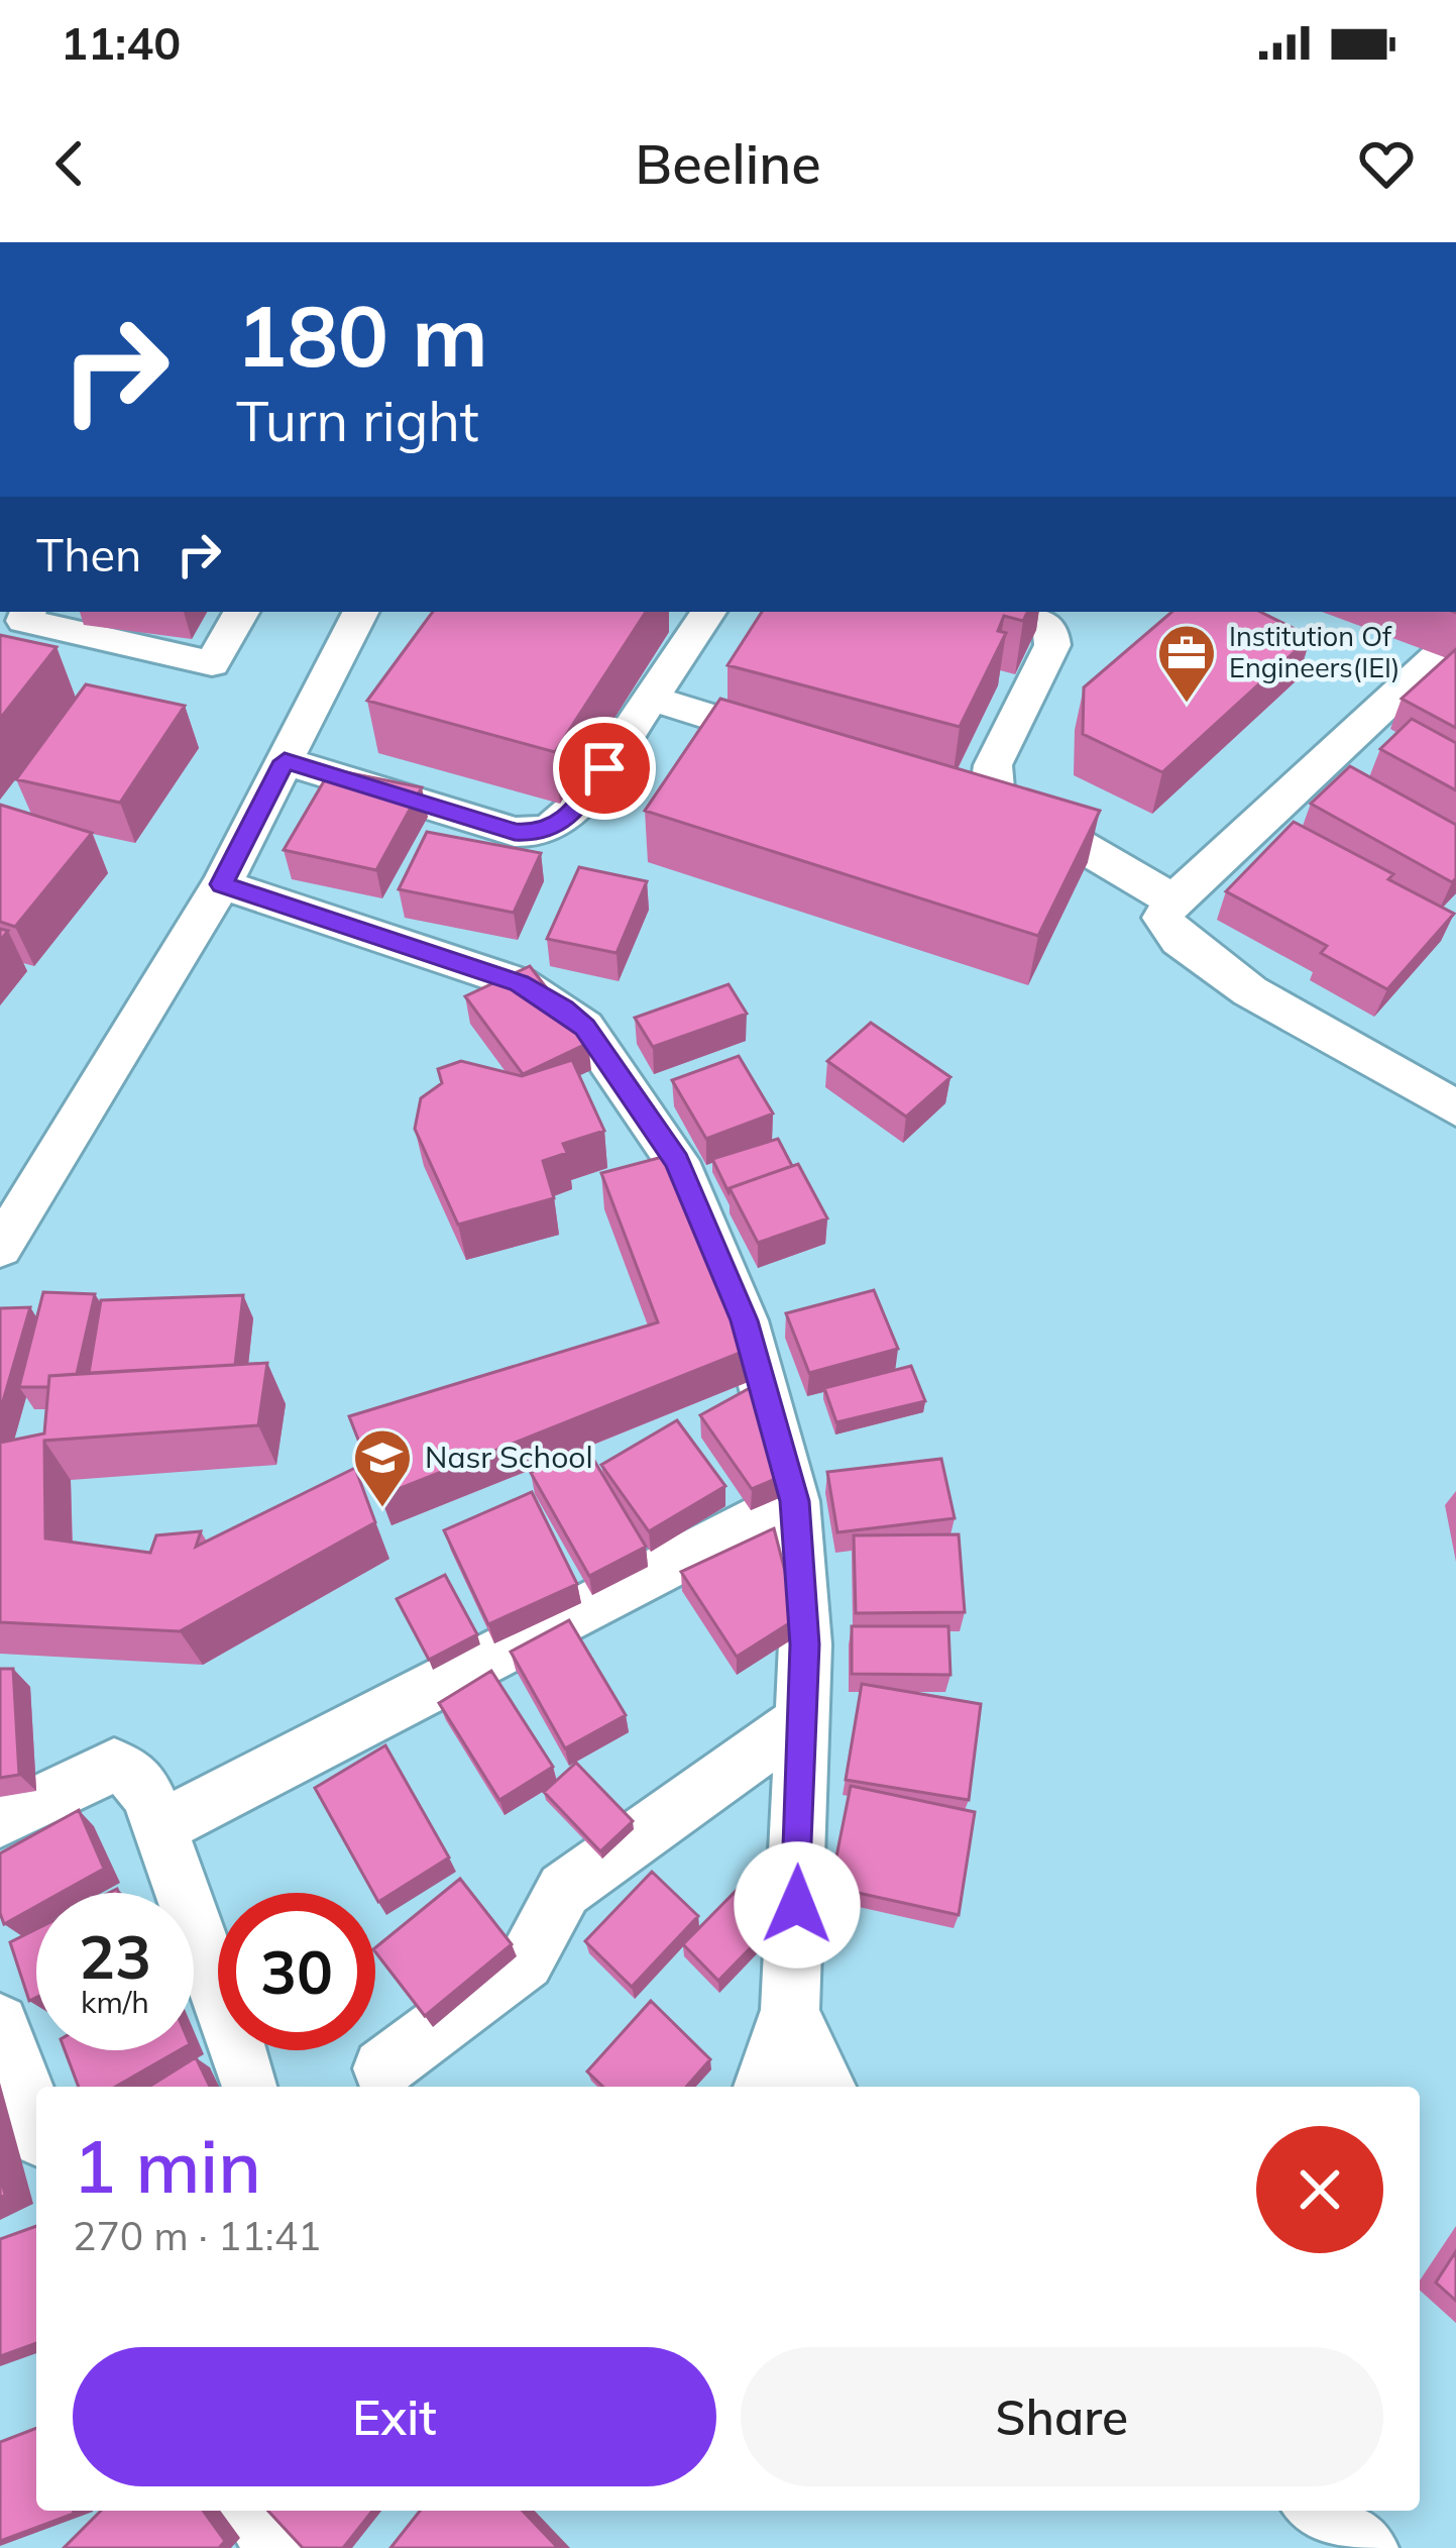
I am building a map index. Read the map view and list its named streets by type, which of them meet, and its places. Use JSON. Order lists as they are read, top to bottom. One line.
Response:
{"places":{"office":["Institution Of Engineers(IEI)"],"school or university":["Nasr School"]},"page":{"status":"11:40","header":"Beeline","turn":["180 m","Turn right"],"then":"Then","speed":"23 km/h","limit":"30","heading":["1 min","270 m · 11:41"],"buttons":["Exit","Share"]}}
